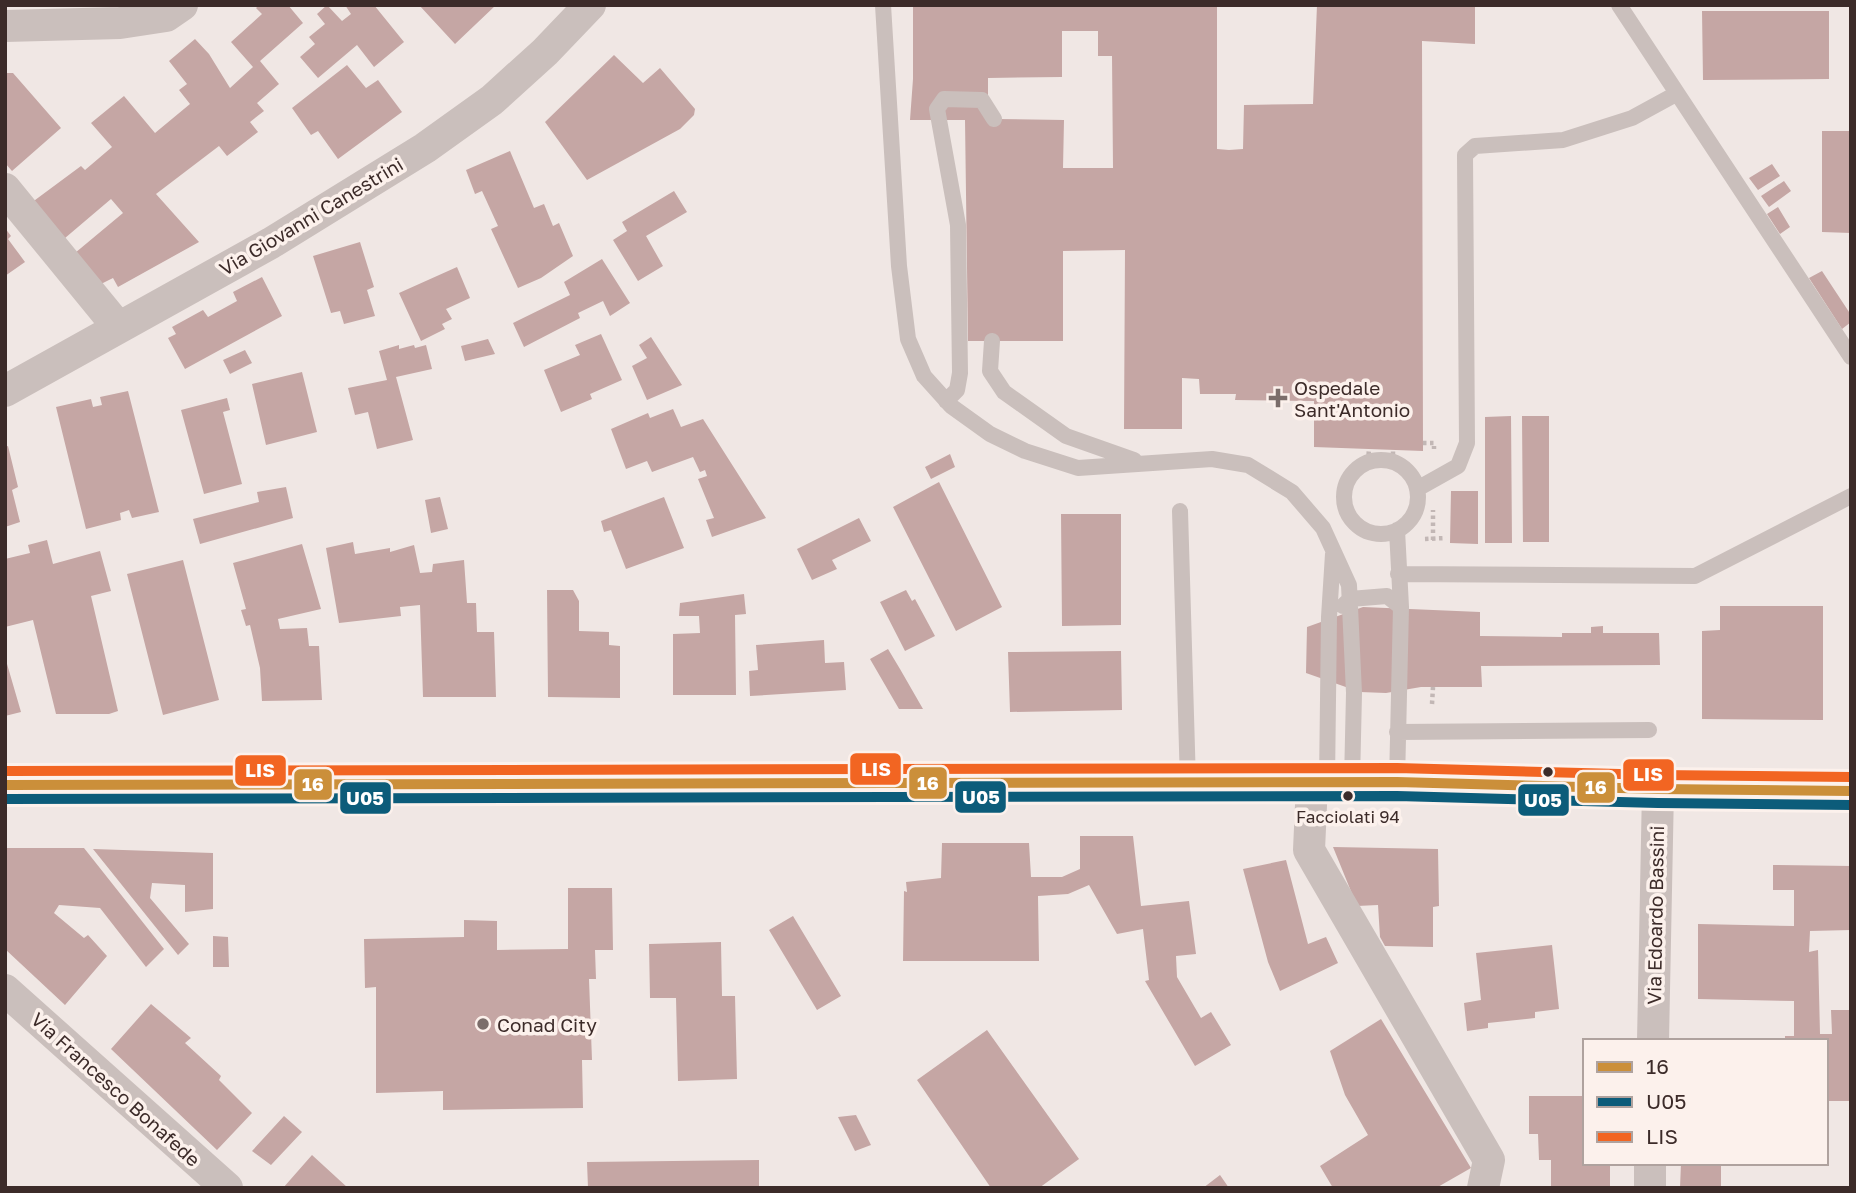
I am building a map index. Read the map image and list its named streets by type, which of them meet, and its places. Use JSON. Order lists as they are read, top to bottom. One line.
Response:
{"streets":{"street":["Via Giovanni Canestrini","Via Edoardo Bassini","Via Francesco Bonafede"]},"places":{"health":["Ospedale Sant'Antonio"],"other":["Facciolati 94","Conad City"]},"lines":["transit line LIS","transit line 16","transit line U05"],"legend":["16","U05","LIS"]}
